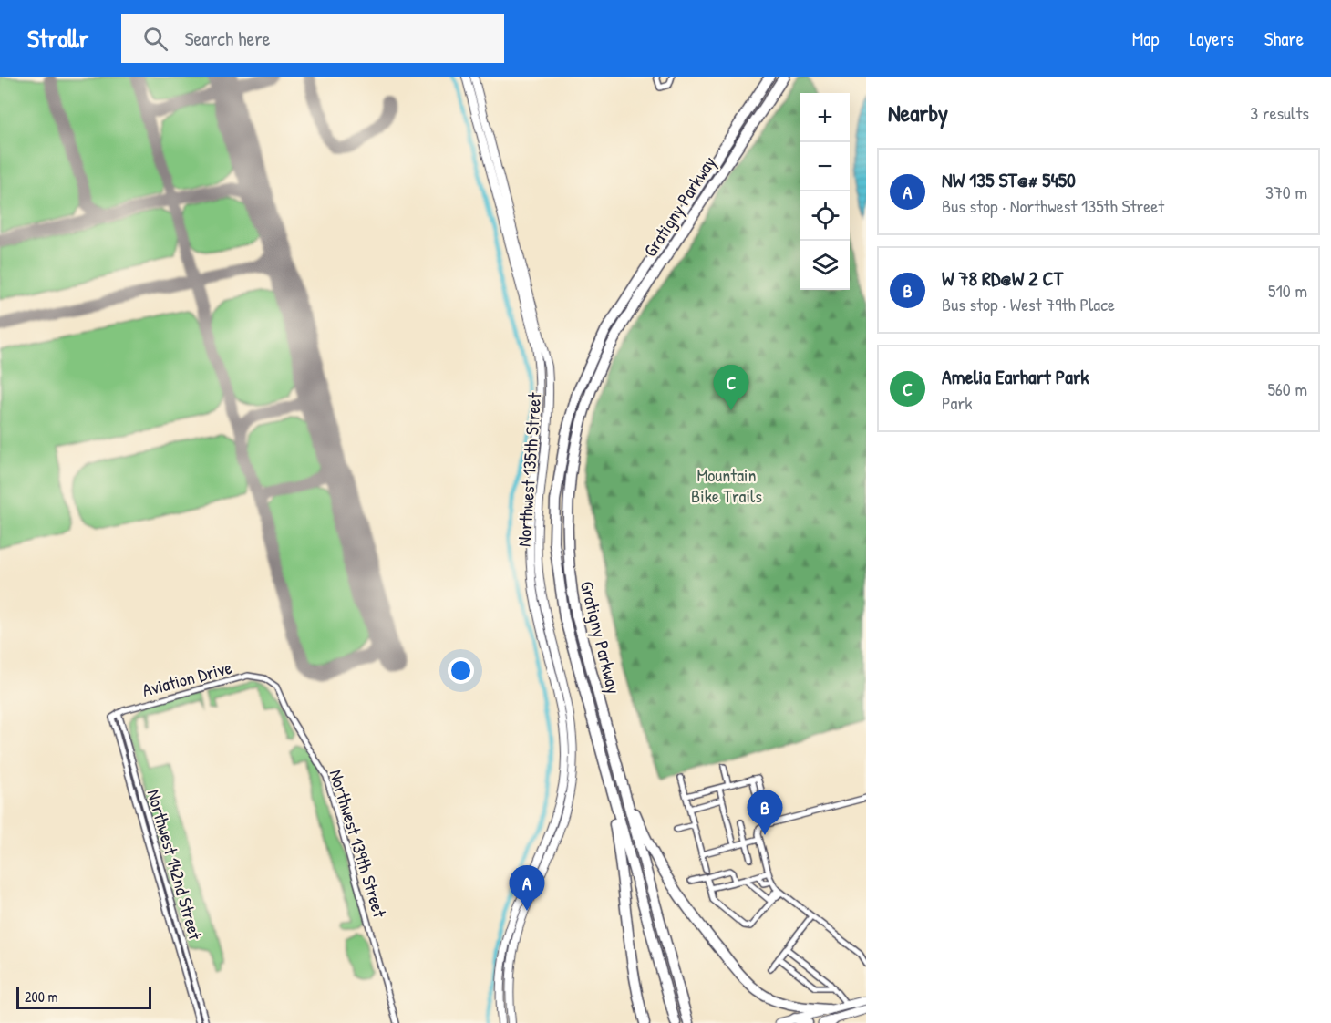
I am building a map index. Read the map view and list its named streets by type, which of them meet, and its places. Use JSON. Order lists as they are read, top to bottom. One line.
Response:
{"streets":{"highway":["Gratigny Parkway"],"main road":["Northwest 135th Street"],"street":["Aviation Drive","Northwest 139th Street","Northwest 142nd Street"]},"crossings":[["Aviation Drive","Northwest 139th Street"],["Aviation Drive","Northwest 142nd Street"]],"parks":["Mountain Bike Trails"],"scale_bar":"200 m","page":{"header":"Strollr","search":"Search here","nav":["Map","Layers","Share"],"heading":["Nearby","3 results"],"map_buttons":["+","−"],"list":[{"mark":"A","name":"NW 135 ST@# 5450","note":"Bus stop · Northwest 135th Street","value":"370 m"},{"mark":"B","name":"W 78 RD@W 2 CT","note":"Bus stop · West 79th Place","value":"510 m"},{"mark":"C","name":"Amelia Earhart Park","note":"Park","value":"560 m"}],"pins":["C","B","A"],"scale":"200 m"}}
